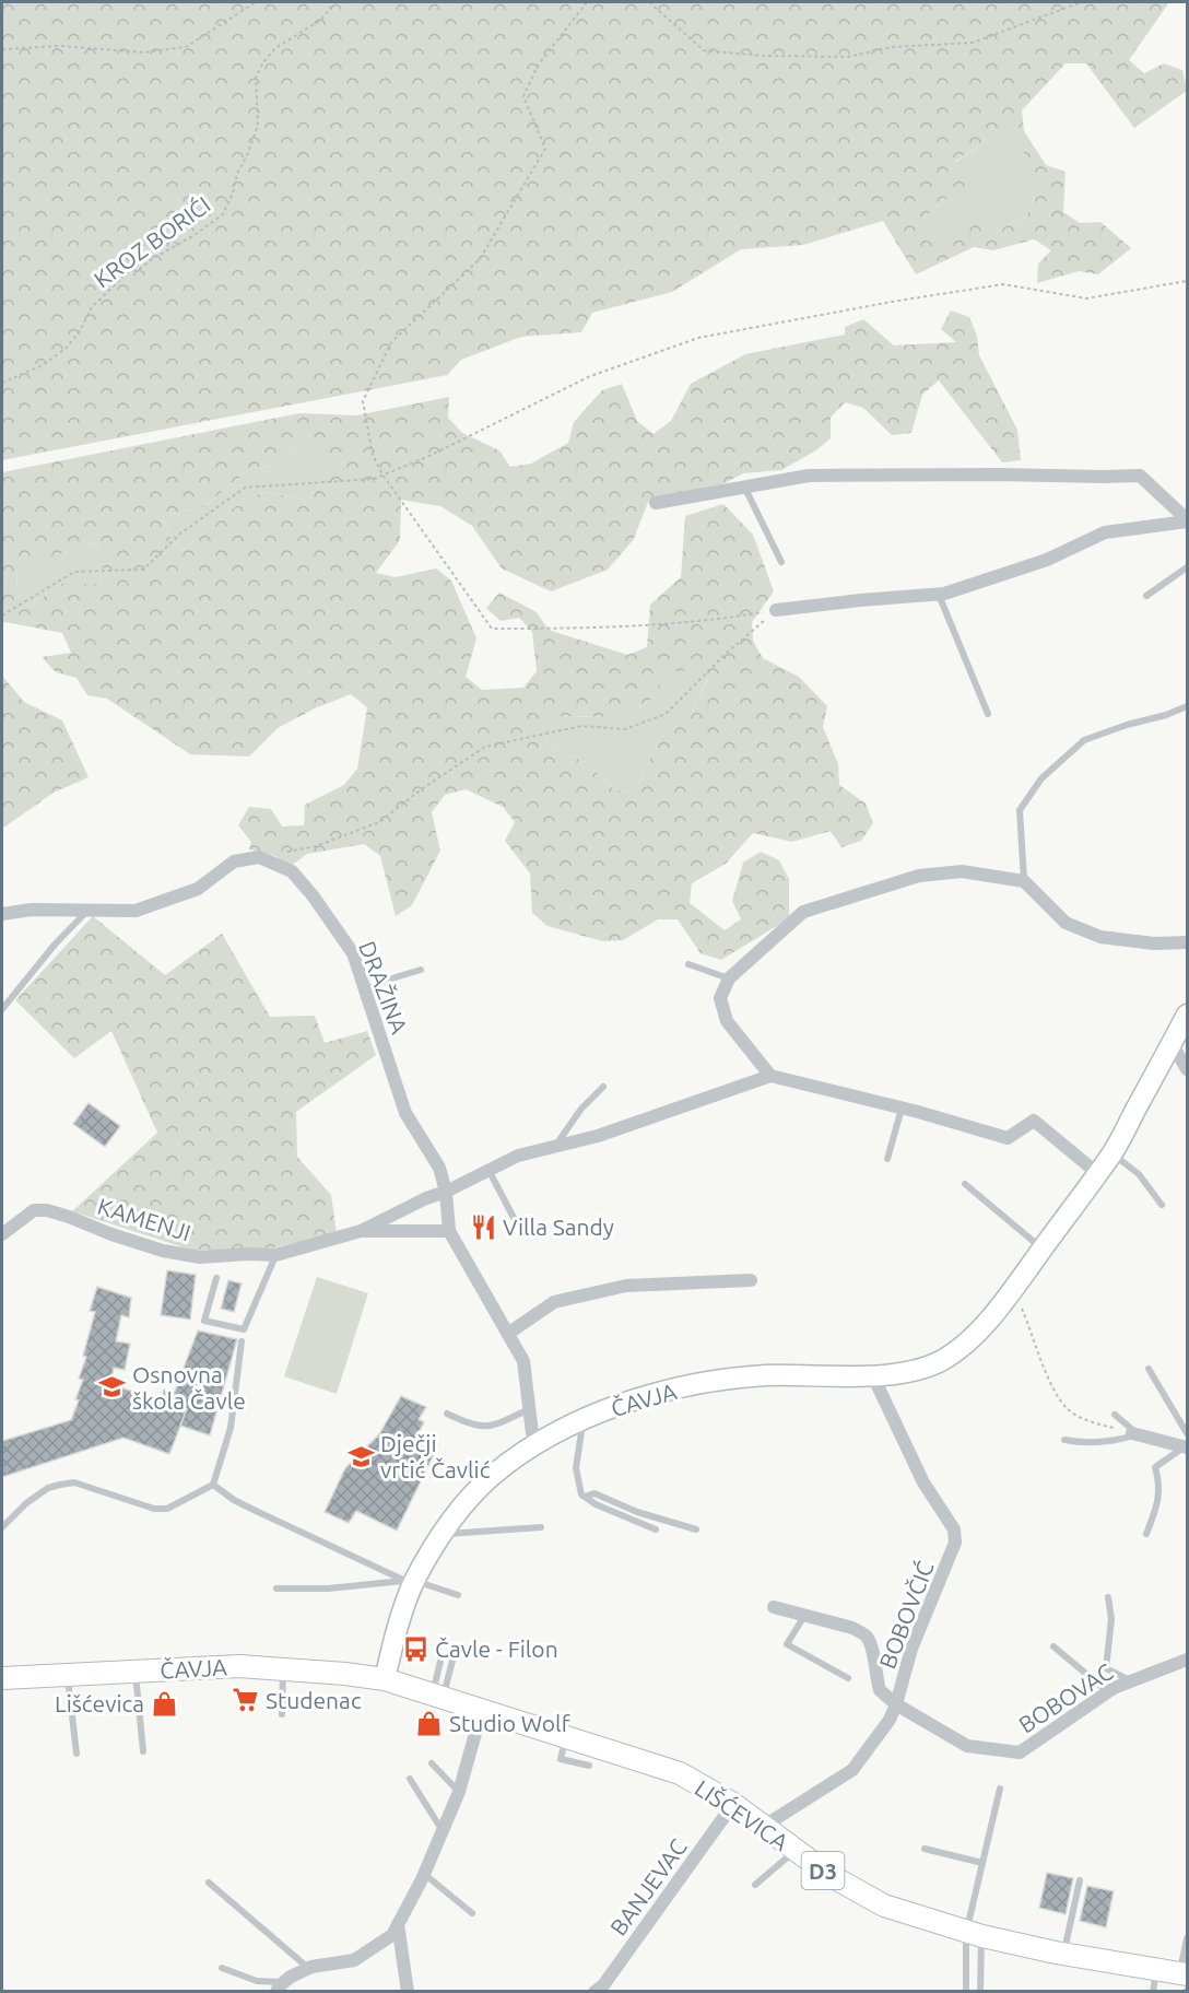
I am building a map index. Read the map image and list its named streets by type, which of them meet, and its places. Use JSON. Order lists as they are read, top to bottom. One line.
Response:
{"streets":{"main road":["ČAVJA","LIŠĆEVICA","D3"],"street":["DRAŽINA","KAMENJI","BOBOVČIĆ","BOBOVAC","BANJEVAC"],"path":["KROZ BORIĆI"]},"crossings":[["DRAŽINA","KAMENJI"],["ČAVJA","BOBOVČIĆ"],["ČAVJA","LIŠĆEVICA"],["BOBOVČIĆ","BOBOVAC"],["BOBOVČIĆ","LIŠĆEVICA"],["LIŠĆEVICA","BANJEVAC"]],"places":{"restaurant":["Villa Sandy"],"school or university":["Osnovna škola Čavle","Dječji vrtić Čavlić"],"bus stop":["Čavle - Filon"],"supermarket":["Studenac"],"shop":["Lišćevica","Studio Wolf"]}}
